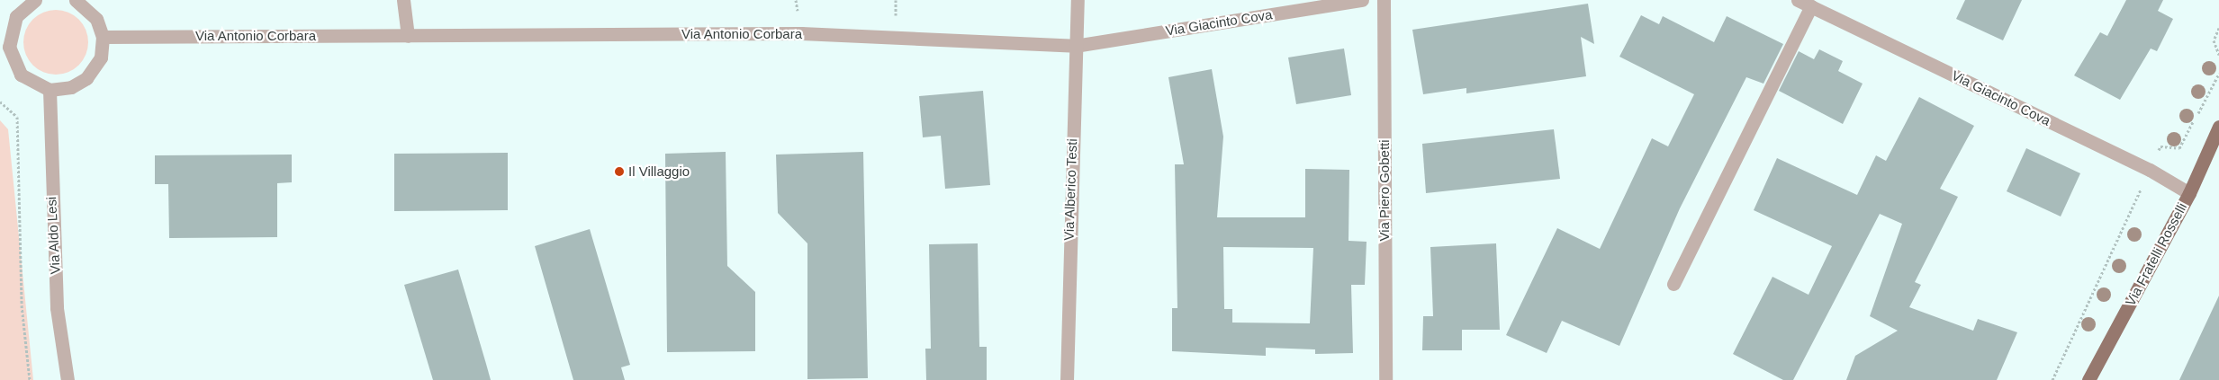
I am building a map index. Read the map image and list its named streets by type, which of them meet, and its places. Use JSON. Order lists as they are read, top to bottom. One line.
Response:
{"streets":{"main road":["Via Fratelli Rosselli"],"street":["Via Giacinto Cova","Via Antonio Corbara","Via Alberico Testi","Via Piero Gobetti","Via Aldo Lesi"]},"crossings":[["Via Giacinto Cova","Via Antonio Corbara"],["Via Giacinto Cova","Via Alberico Testi"],["Via Giacinto Cova","Via Fratelli Rosselli"],["Via Antonio Corbara","Via Alberico Testi"]],"places":["Il Villaggio"]}
